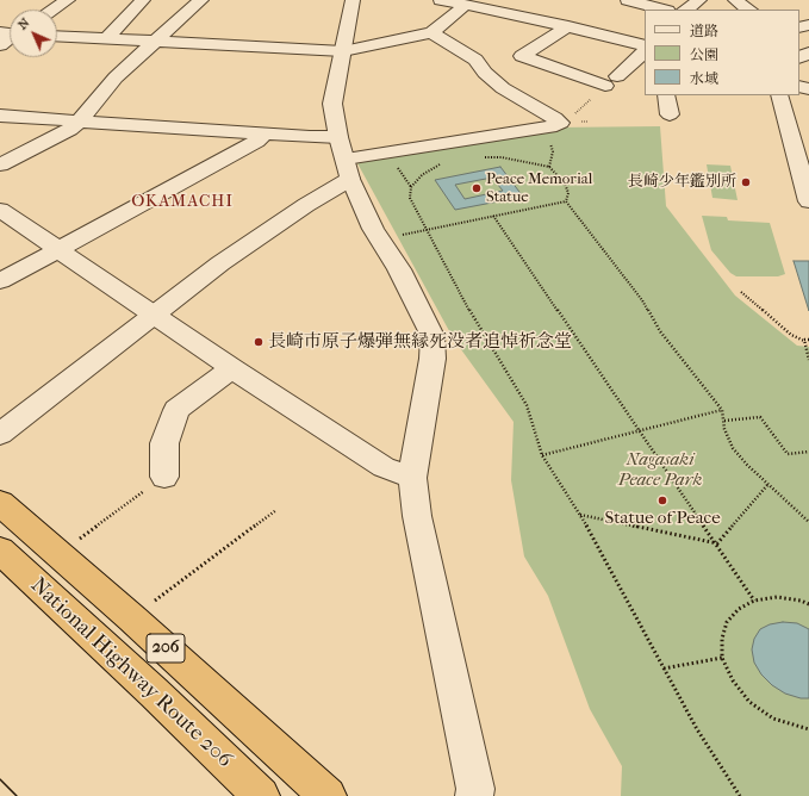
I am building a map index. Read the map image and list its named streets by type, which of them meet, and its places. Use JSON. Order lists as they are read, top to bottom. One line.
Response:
{"streets":{"highway":["206","National Highway Route 206"]},"districts":["OKAMACHI"],"parks":["Nagasaki Peace Park"],"places":["長崎少年鑑別所","Peace Memorial Statue","長崎市原子爆弾無縁死没者追悼祈念堂","Statue of Peace"],"legend":["道路","公園","水域"],"north":"top left"}
